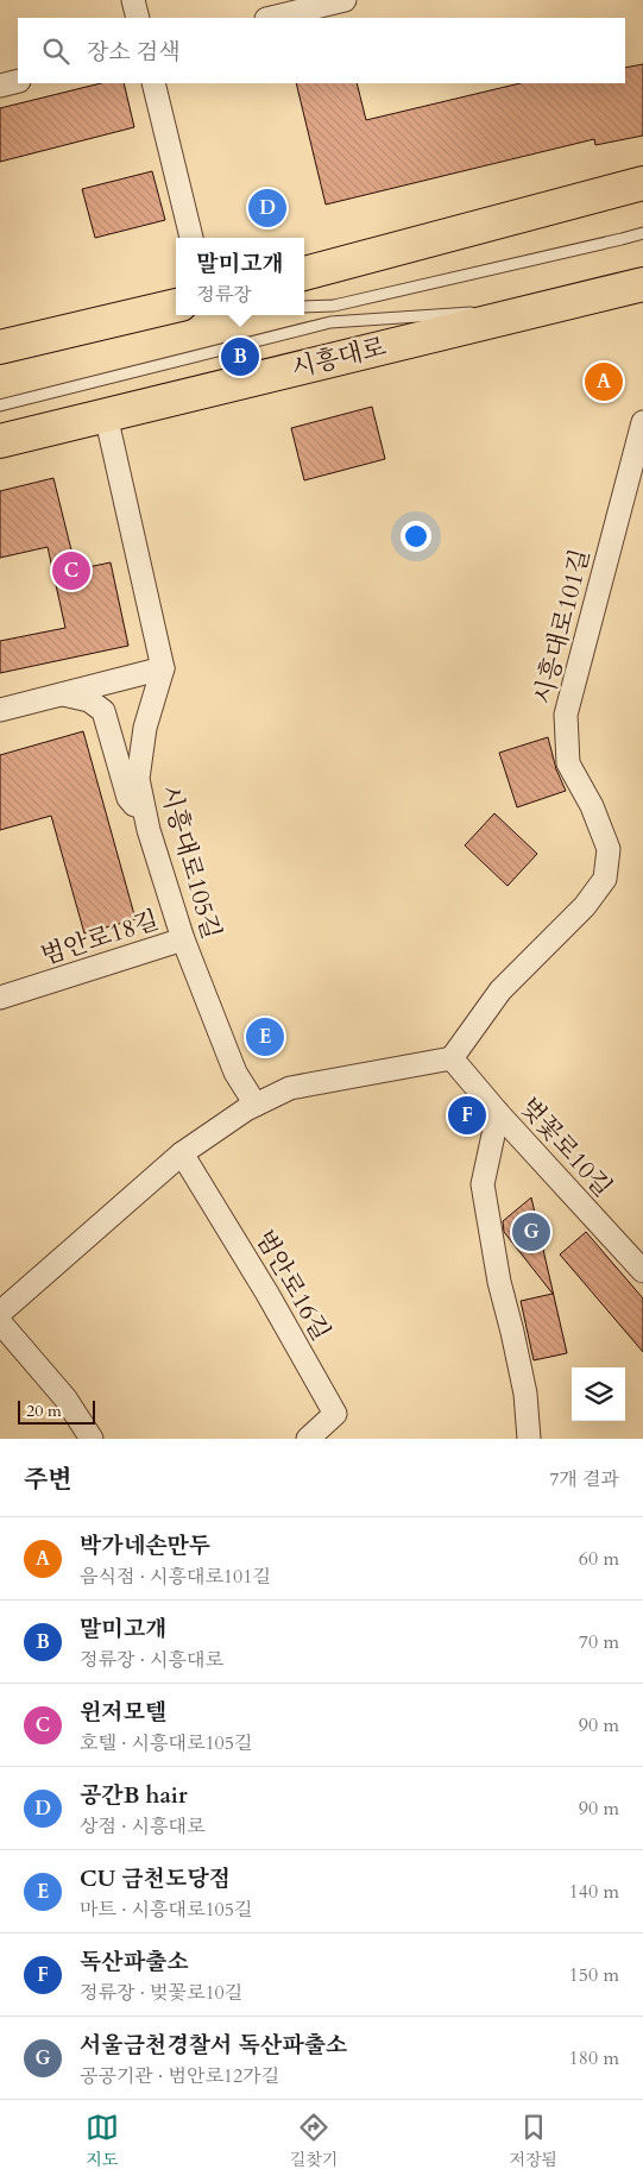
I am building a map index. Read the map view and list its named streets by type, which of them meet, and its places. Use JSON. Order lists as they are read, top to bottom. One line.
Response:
{"streets":{"main road":["시흥대로"],"street":["시흥대로101길","시흥대로105길","범안로18길","벚꽃로10길","범안로16길"]},"crossings":[["시흥대로","시흥대로105길"],["시흥대로101길","벚꽃로10길"],["시흥대로105길","범안로18길"]],"scale_bar":"20 m","page":{"search":"장소 검색","pins":["D","B","A","C","E","F","G"],"popup":["말미고개","정류장"],"scale":"20 m","heading":["주변","7개 결과"],"list":[{"mark":"A","name":"박가네손만두","note":"음식점 · 시흥대로101길","value":"60 m"},{"mark":"B","name":"말미고개","note":"정류장 · 시흥대로","value":"70 m"},{"mark":"C","name":"윈저모텔","note":"호텔 · 시흥대로105길","value":"90 m"},{"mark":"D","name":"공간B hair","note":"상점 · 시흥대로","value":"90 m"},{"mark":"E","name":"CU 금천도당점","note":"마트 · 시흥대로105길","value":"140 m"},{"mark":"F","name":"독산파출소","note":"정류장 · 벚꽃로10길","value":"150 m"},{"mark":"G","name":"서울금천경찰서 독산파출소","note":"공공기관 · 범안로12가길","value":"180 m"}],"nav":["지도","길찾기","저장됨"]}}
